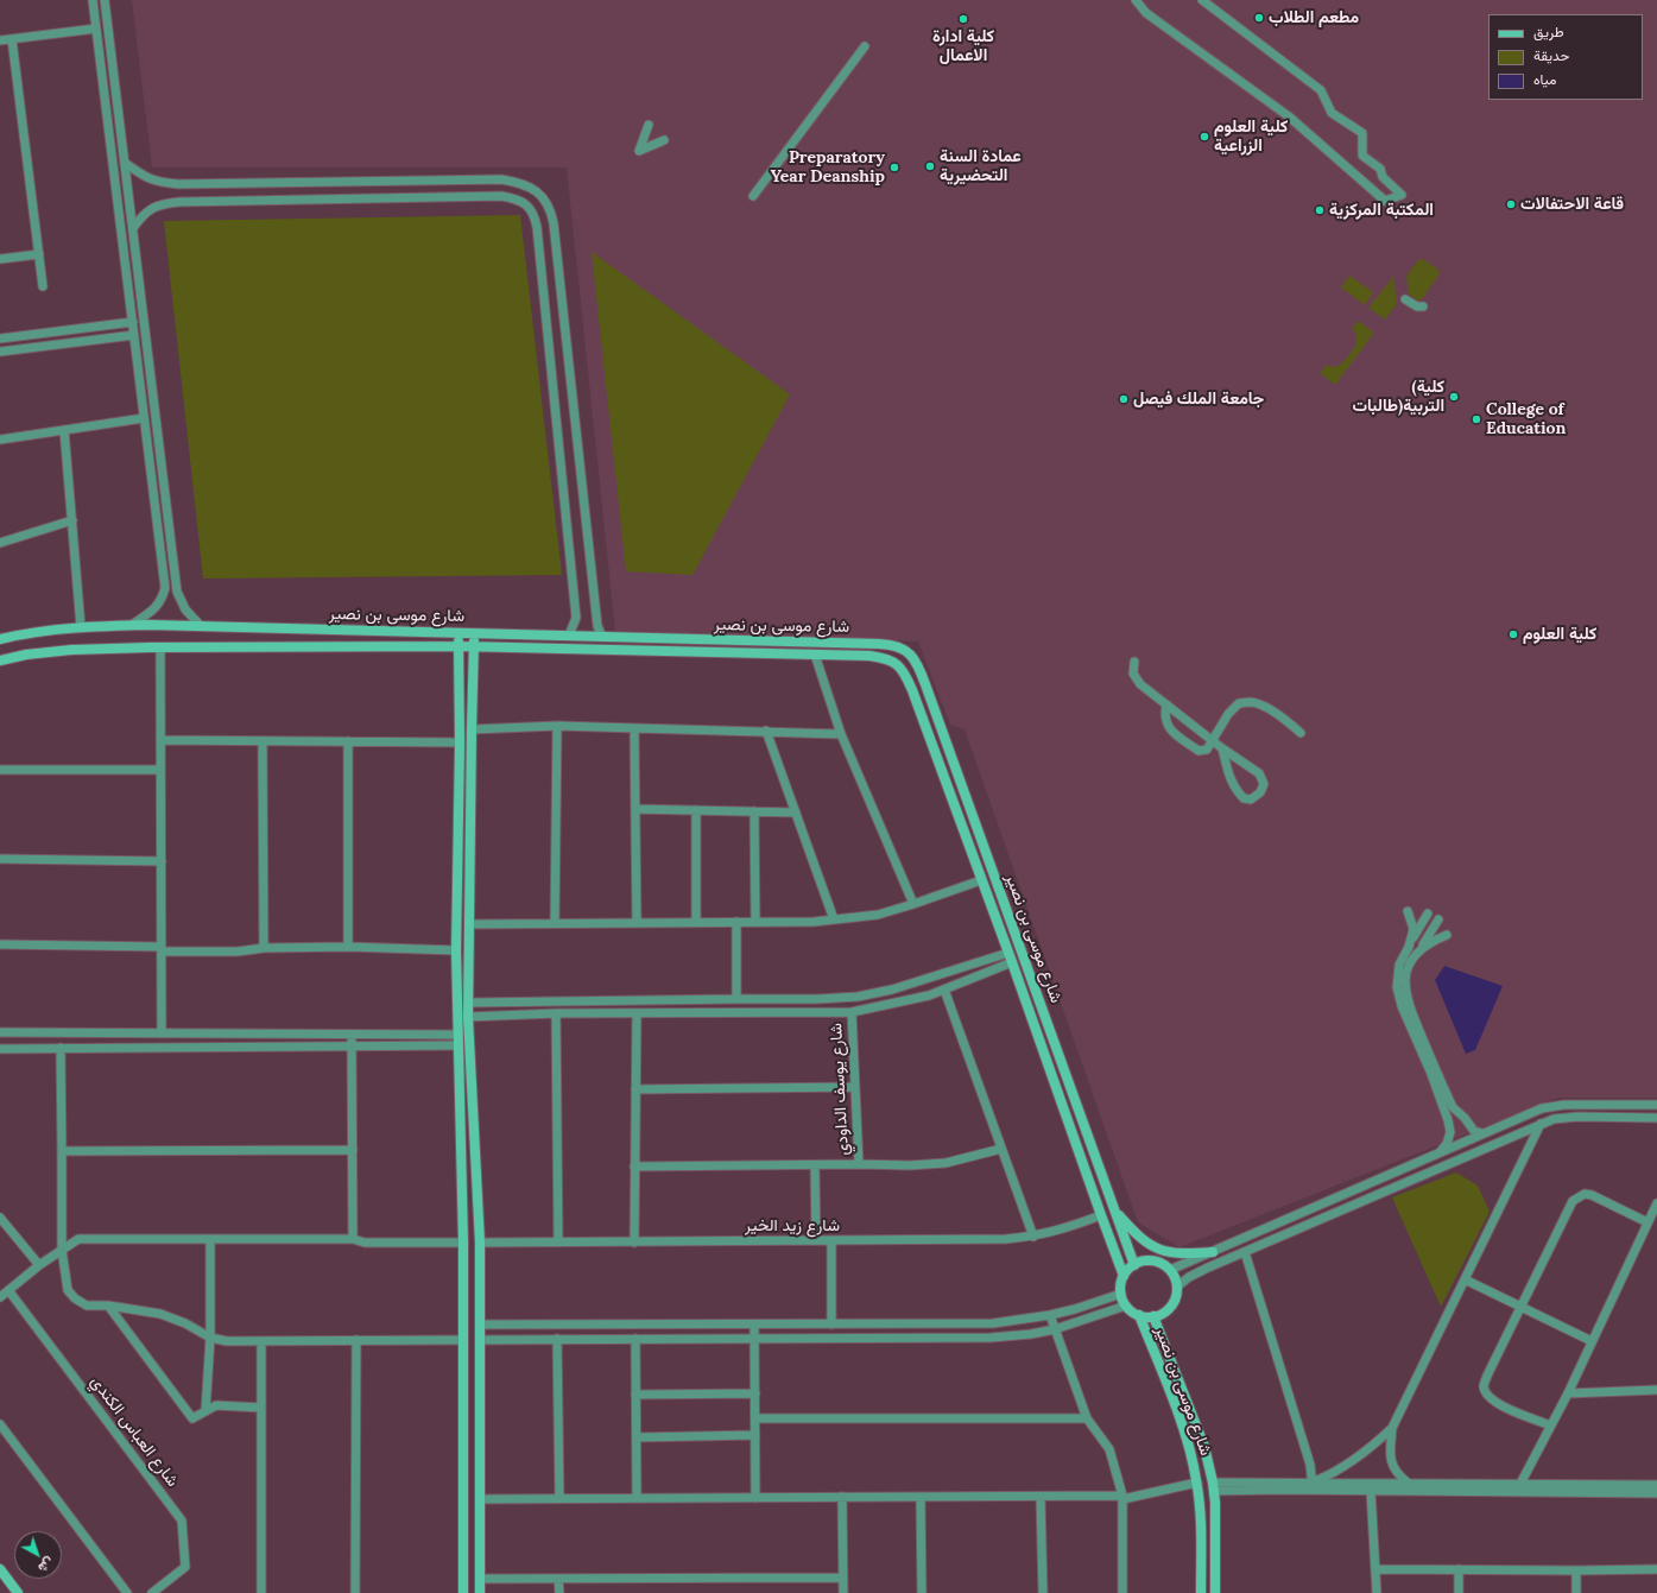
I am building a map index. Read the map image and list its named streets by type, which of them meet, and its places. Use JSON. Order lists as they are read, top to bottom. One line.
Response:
{"streets":{"street":["شارع موسى بن نصير","شارع يوسف الداودي","شارع زيد الخير","شارع العباس الكندي"]},"crossings":[["شارع موسى بن نصير","شارع زيد الخير"]],"places":["مطعم الطلاب","كلية ادارة الاعمال","كلية العلوم الزراعية","عمادة السنة التحضيرية","Preparatory Year Deanship","قاعة الاحتفالات","المكتبة المركزية","(كلية التربية(طالبات","جامعة الملك فيصل","College of Education","كلية العلوم"],"legend":["طريق","حديقة","مياه"],"north":"bottom right"}
